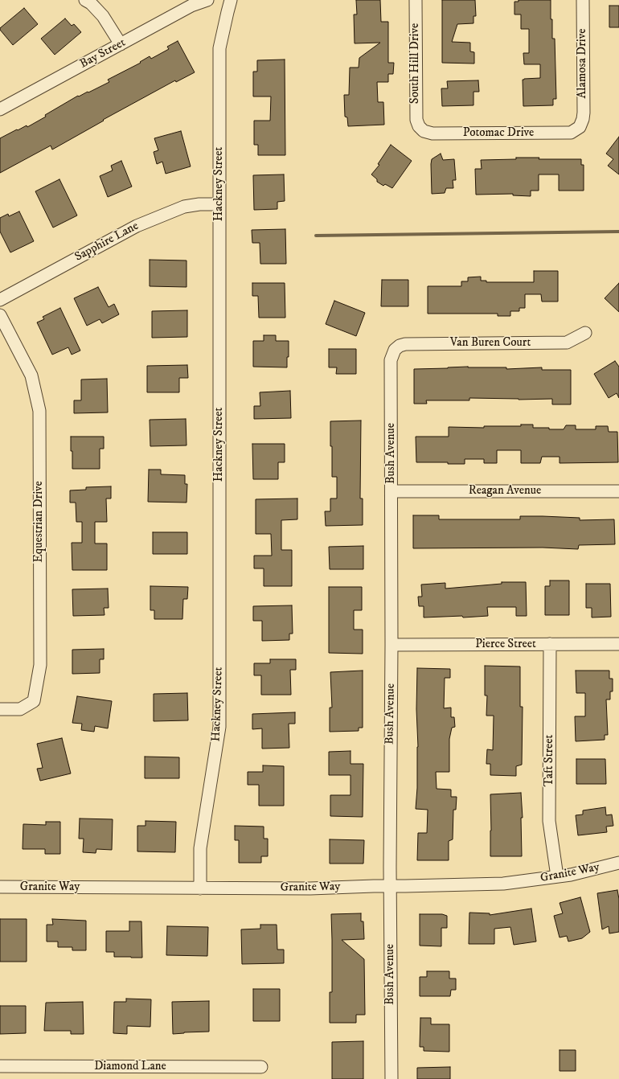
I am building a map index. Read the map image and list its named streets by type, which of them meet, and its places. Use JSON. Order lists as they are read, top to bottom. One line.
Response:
{"streets":{"street":["Bay Street","South Hill Drive","Alamosa Drive","Potomac Drive","Hackney Street","Sapphire Lane","Van Buren Court","Bush Avenue","Reagan Avenue","Equestrian Drive","Pierce Street","Taft Street","Granite Way","Diamond Lane"]},"crossings":[["South Hill Drive","Potomac Drive"],["Alamosa Drive","Potomac Drive"],["Hackney Street","Sapphire Lane"],["Hackney Street","Granite Way"],["Van Buren Court","Bush Avenue"],["Bush Avenue","Reagan Avenue"],["Bush Avenue","Pierce Street"],["Bush Avenue","Granite Way"],["Pierce Street","Taft Street"],["Taft Street","Granite Way"]]}
